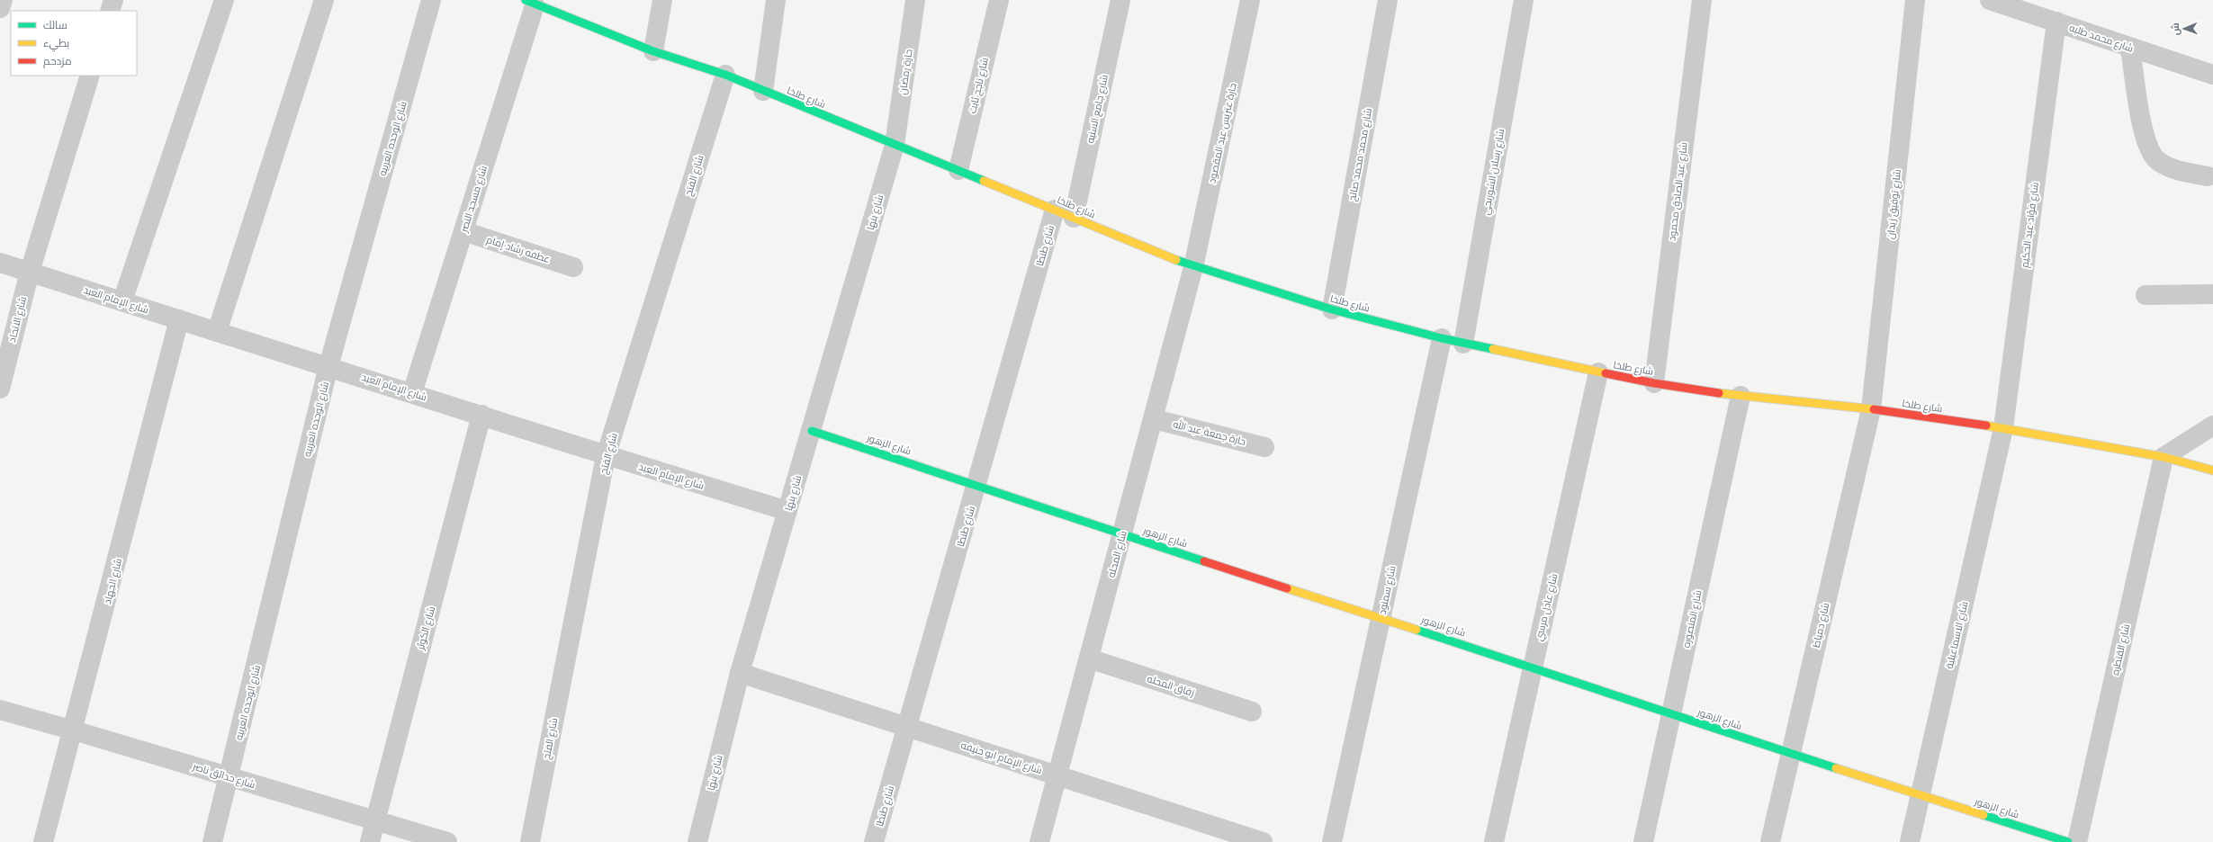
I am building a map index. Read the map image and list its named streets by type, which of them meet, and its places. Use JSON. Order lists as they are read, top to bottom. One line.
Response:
{"streets":{"street":["شارع محمد طلبه","حارة رمضان","شارع ناجح ثابت","شارع طلخا","شارع جامع السنيه","حارة عتريس عبد المقصود","شارع الوحده العربيه","شارع محمد محمد صالح","شارع رسلان الشوربجي","شارع الفتح","شارع عبد الصادق محمود","شارع مسجد النصر","شارع توفيق زيدان","شارع بنها","شارع فؤاد عبد الحكيم","شارع طنطا","عطفه رشاد إمام","شارع الإمام العبد","شارع الاتحاد","حارة جمعة عبد الله","شارع الزهور","شارع المحله","شارع الجهاد","شارع سمنود","شارع عادل مرسي","شارع المنصوره","شارع دمياط","شارع الكوثر","شارع الاسماعيلية","شارع القنطره","زقاق المحله","شارع الإمام ابو حنيفه","شارع حدائق ناصر"]},"crossings":[["شارع محمد طلبه","شارع فؤاد عبد الحكيم"],["حارة رمضان","شارع طلخا"],["حارة رمضان","شارع بنها"],["شارع ناجح ثابت","شارع طلخا"],["شارع طلخا","شارع جامع السنيه"],["شارع طلخا","حارة عتريس عبد المقصود"],["شارع طلخا","شارع محمد محمد صالح"],["شارع طلخا","شارع رسلان الشوربجي"],["شارع طلخا","شارع الفتح"],["شارع طلخا","شارع عبد الصادق محمود"],["شارع طلخا","شارع مسجد النصر"],["شارع طلخا","شارع توفيق زيدان"],["شارع طلخا","شارع بنها"],["شارع طلخا","شارع فؤاد عبد الحكيم"],["شارع طلخا","شارع طنطا"],["شارع طلخا","شارع المحله"],["شارع طلخا","شارع سمنود"],["شارع طلخا","شارع عادل مرسي"],["شارع طلخا","شارع المنصوره"],["شارع طلخا","شارع دمياط"],["شارع طلخا","شارع الاسماعيلية"],["شارع طلخا","شارع القنطره"],["حارة عتريس عبد المقصود","شارع المحله"],["شارع الوحده العربيه","شارع الإمام العبد"],["شارع الوحده العربيه","شارع حدائق ناصر"],["شارع الفتح","شارع الإمام العبد"],["شارع مسجد النصر","عطفه رشاد إمام"],["شارع مسجد النصر","شارع الإمام العبد"],["شارع توفيق زيدان","شارع دمياط"],["شارع بنها","شارع الإمام العبد"],["شارع بنها","شارع الزهور"],["شارع بنها","شارع الإمام ابو حنيفه"],["شارع فؤاد عبد الحكيم","شارع الاسماعيلية"],["شارع طنطا","شارع الزهور"],["شارع طنطا","شارع الإمام ابو حنيفه"],["شارع الإمام العبد","شارع الاتحاد"],["شارع الإمام العبد","شارع الجهاد"],["شارع الإمام العبد","شارع الكوثر"],["حارة جمعة عبد الله","شارع المحله"],["شارع الزهور","شارع المحله"],["شارع الزهور","شارع سمنود"],["شارع الزهور","شارع عادل مرسي"],["شارع الزهور","شارع المنصوره"],["شارع الزهور","شارع دمياط"],["شارع الزهور","شارع الاسماعيلية"],["شارع المحله","زقاق المحله"],["شارع المحله","شارع الإمام ابو حنيفه"],["شارع الجهاد","شارع حدائق ناصر"],["شارع الكوثر","شارع حدائق ناصر"]],"legend":["سالك","بطيء","مزدحم"],"north":"left"}
